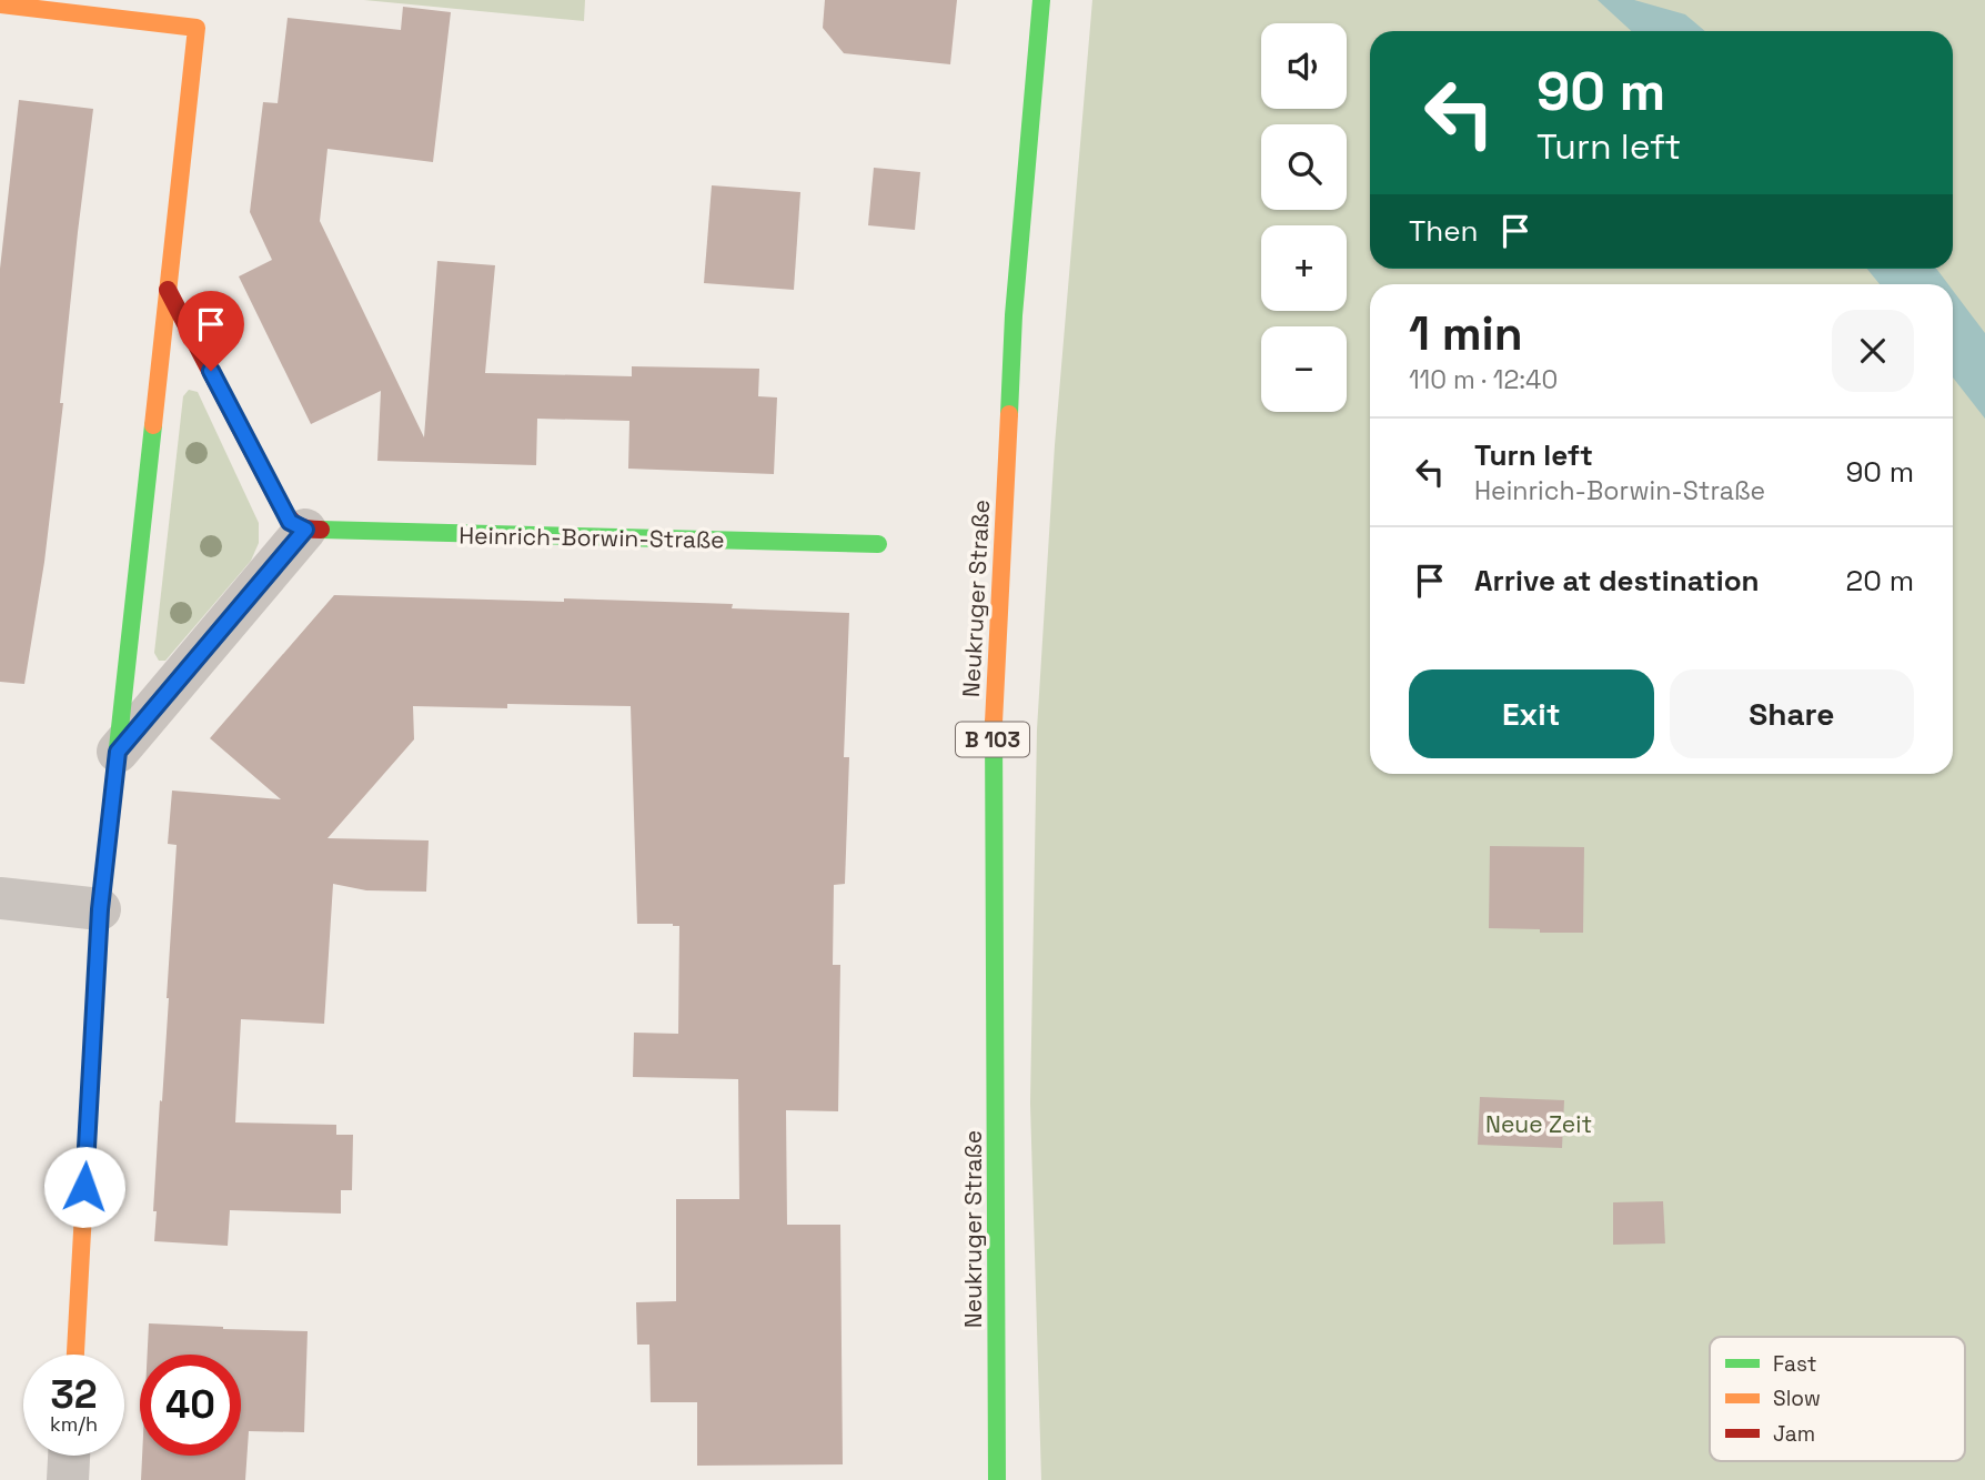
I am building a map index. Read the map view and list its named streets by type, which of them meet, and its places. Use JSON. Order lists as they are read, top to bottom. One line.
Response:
{"streets":{"street":["Heinrich-Borwin-Straße","Neukruger Straße","B 103"]},"parks":["Neue Zeit"],"legend":["Fast","Slow","Jam"],"page":{"map_buttons":["+","−"],"turn":["90 m","Turn left"],"then":"Then","heading":["1 min","110 m · 12:40"],"list":[{"name":"Turn left","note":"Heinrich-Borwin-Straße","value":"90 m"},{"name":"Arrive at destination","value":"20 m"}],"buttons":["Exit","Share"],"speed":"32 km/h","limit":"40"}}
